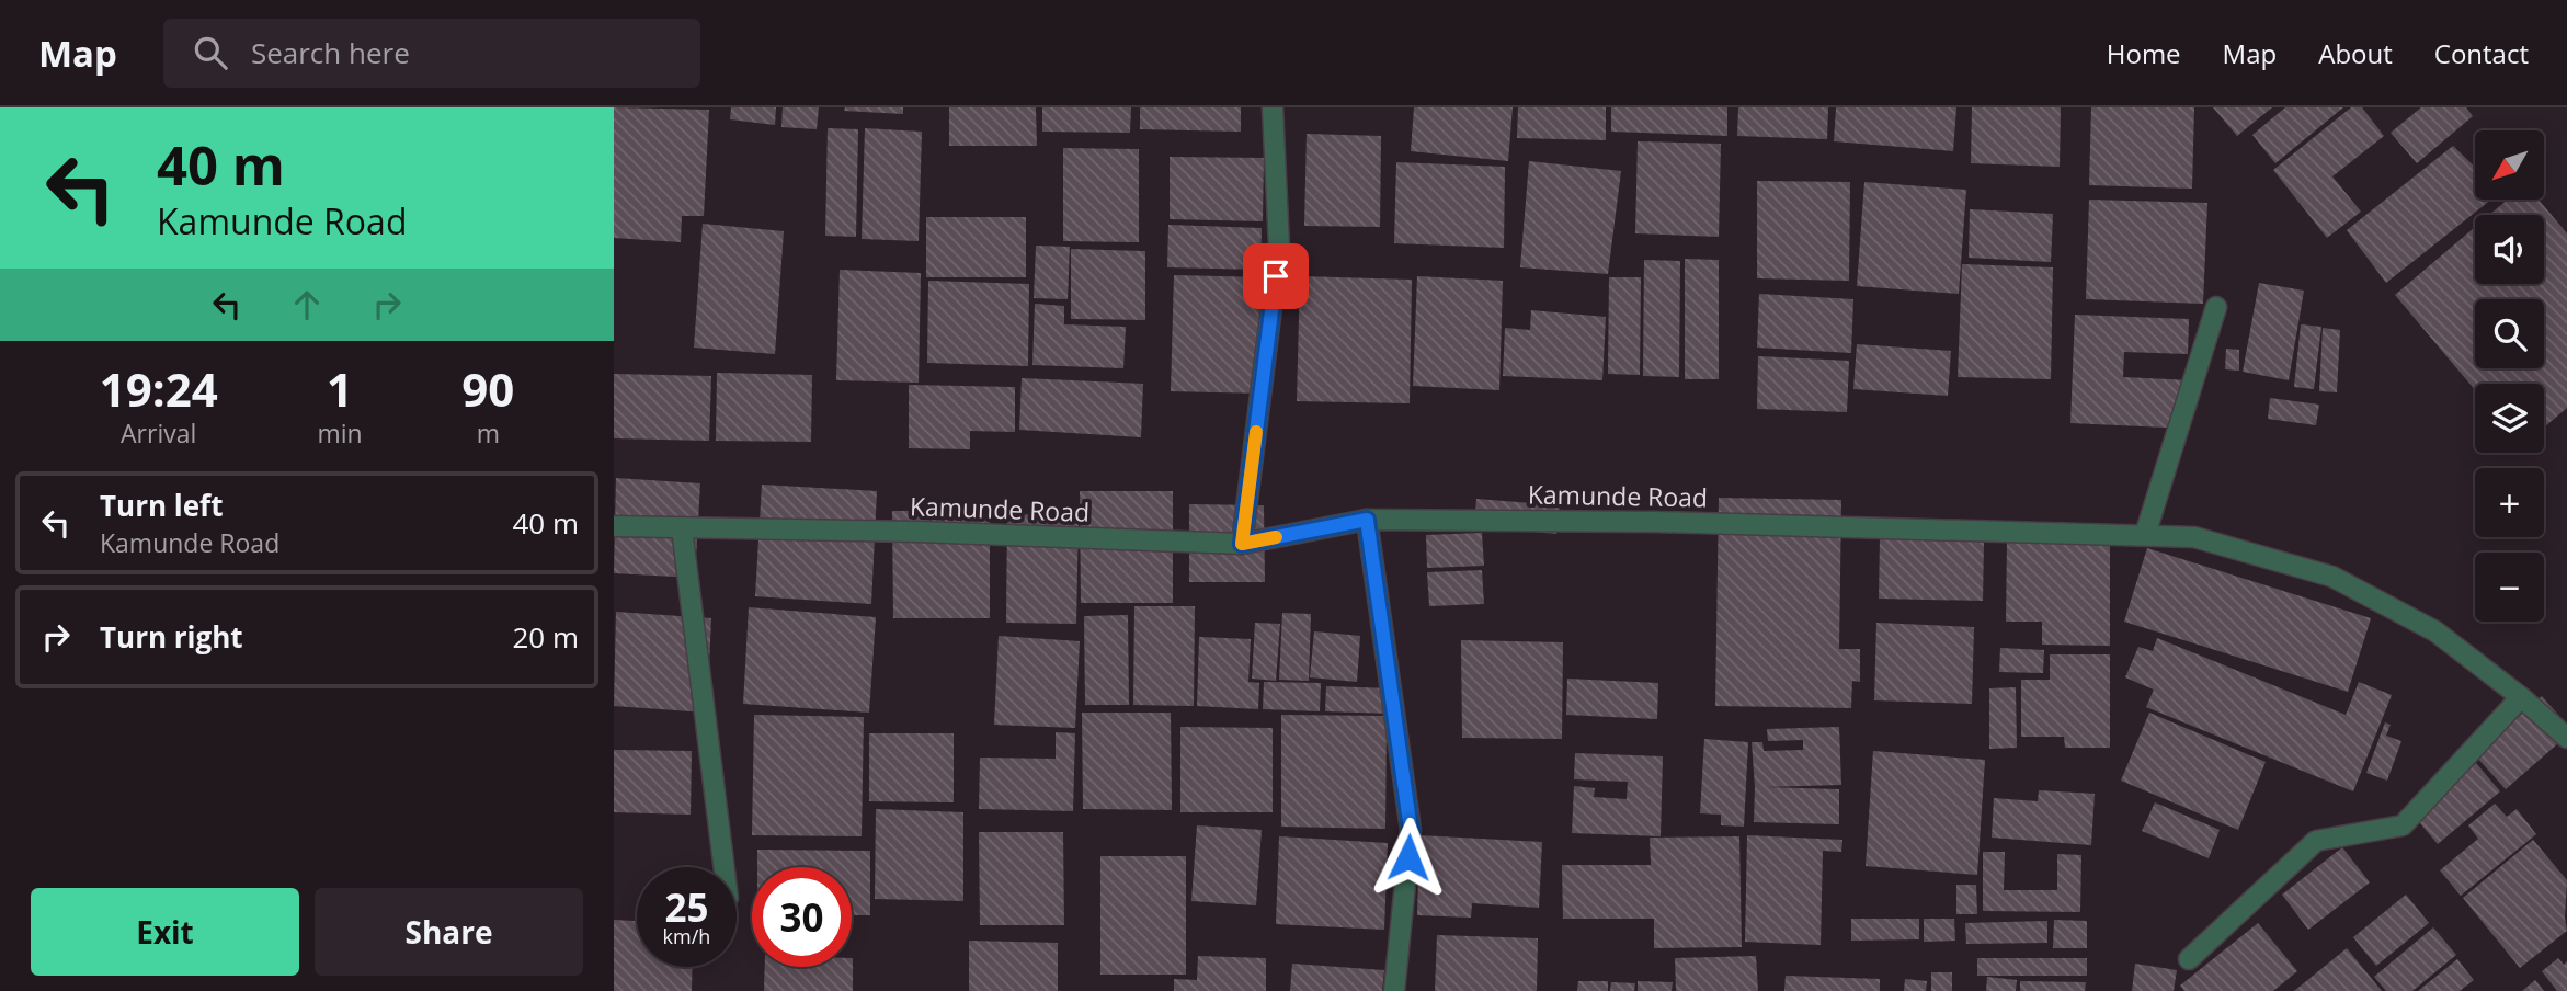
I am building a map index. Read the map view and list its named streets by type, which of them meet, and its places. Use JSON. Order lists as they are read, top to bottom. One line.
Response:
{"streets":{"street":["Kamunde Road"]},"north":"bottom left","page":{"header":"Map","search":"Search here","nav":["Home","Map","About","Contact"],"turn":["40 m","Kamunde Road"],"map_buttons":["+","−"],"eta":["19:24","Arrival","1","min","90","m"],"list":[{"name":"Turn left","note":"Kamunde Road","value":"40 m"},{"name":"Turn right","value":"20 m"}],"speed":"25 km/h","limit":"30","buttons":["Exit","Share"]}}
